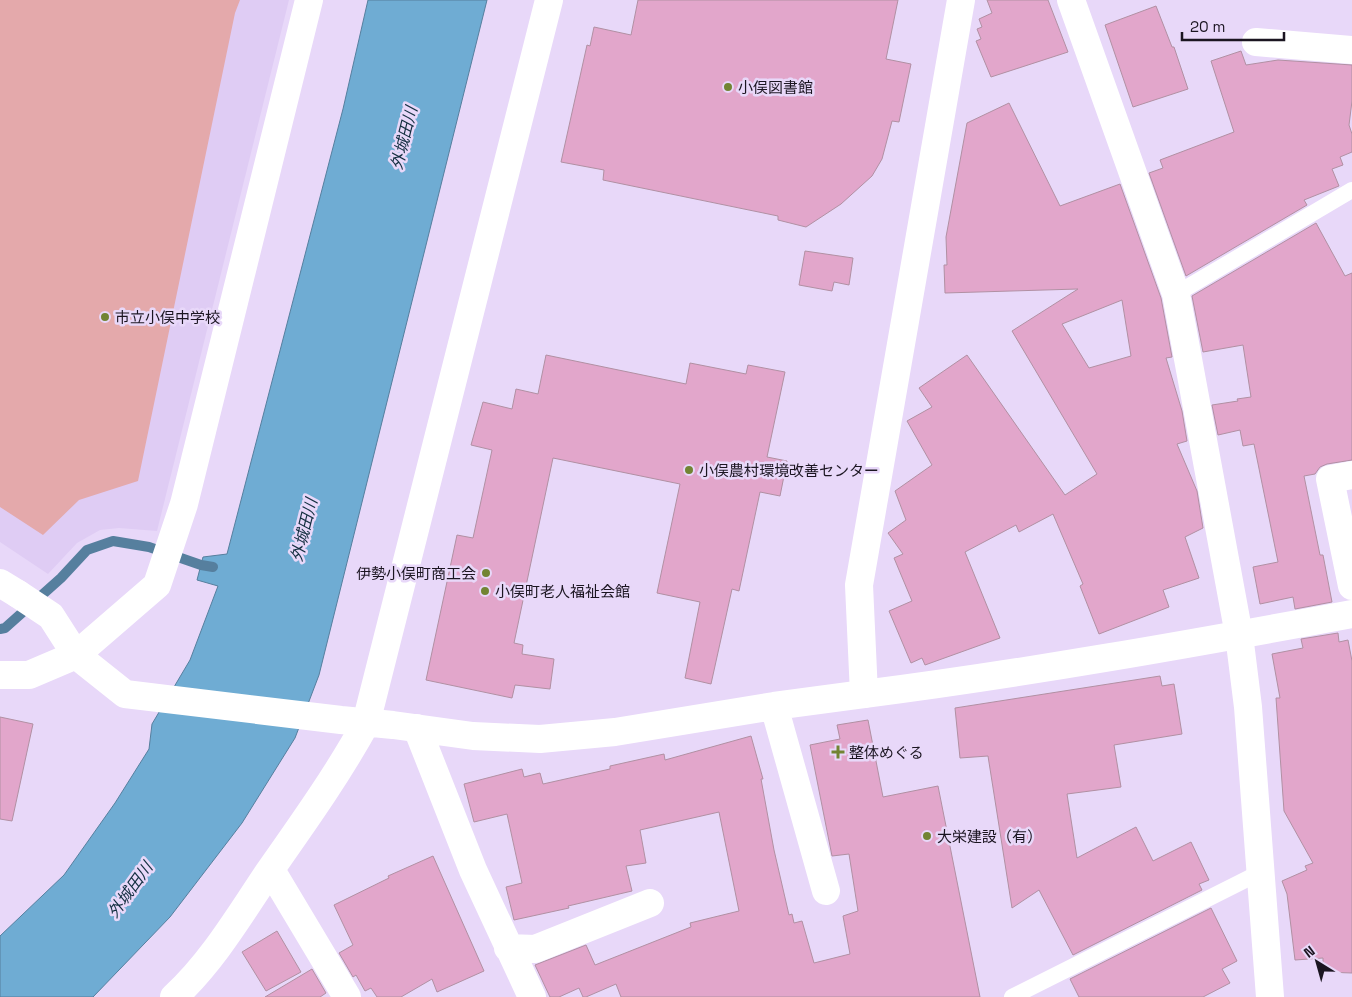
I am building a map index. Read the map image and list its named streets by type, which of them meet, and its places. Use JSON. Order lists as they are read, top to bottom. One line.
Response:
{"water":["外城田川"],"places":{"other":["小俣図書館","市立小俣中学校","小俣農村環境改善センター","伊勢小俣町商工会","小俣町老人福祉会館","大栄建設（有）"],"health":["整体めぐる"]},"scale_bar":"20 m","north":"top left"}
